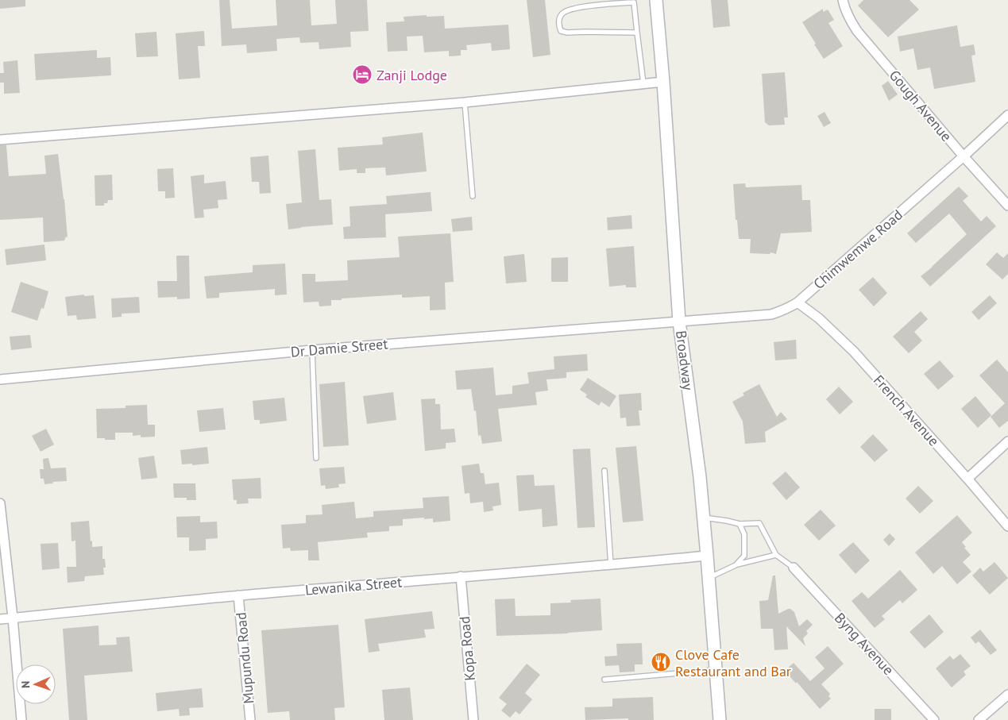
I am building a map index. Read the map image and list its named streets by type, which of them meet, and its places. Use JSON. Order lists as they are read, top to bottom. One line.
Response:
{"streets":{"main road":["Broadway"],"street":["Gough Avenue","Chimwemwe Road","Dr Damie Street","French Avenue","Lewanika Street","Byng Avenue","Kopa Road","Mupundu Road"]},"crossings":[["Gough Avenue","Chimwemwe Road"],["Chimwemwe Road","Dr Damie Street"],["Chimwemwe Road","Broadway"],["Chimwemwe Road","French Avenue"],["Dr Damie Street","Broadway"],["Broadway","Lewanika Street"],["Lewanika Street","Kopa Road"],["Lewanika Street","Mupundu Road"]],"places":{"hotel":["Zanji Lodge"],"restaurant":["Clove Cafe Restaurant and Bar"]},"north":"left"}
